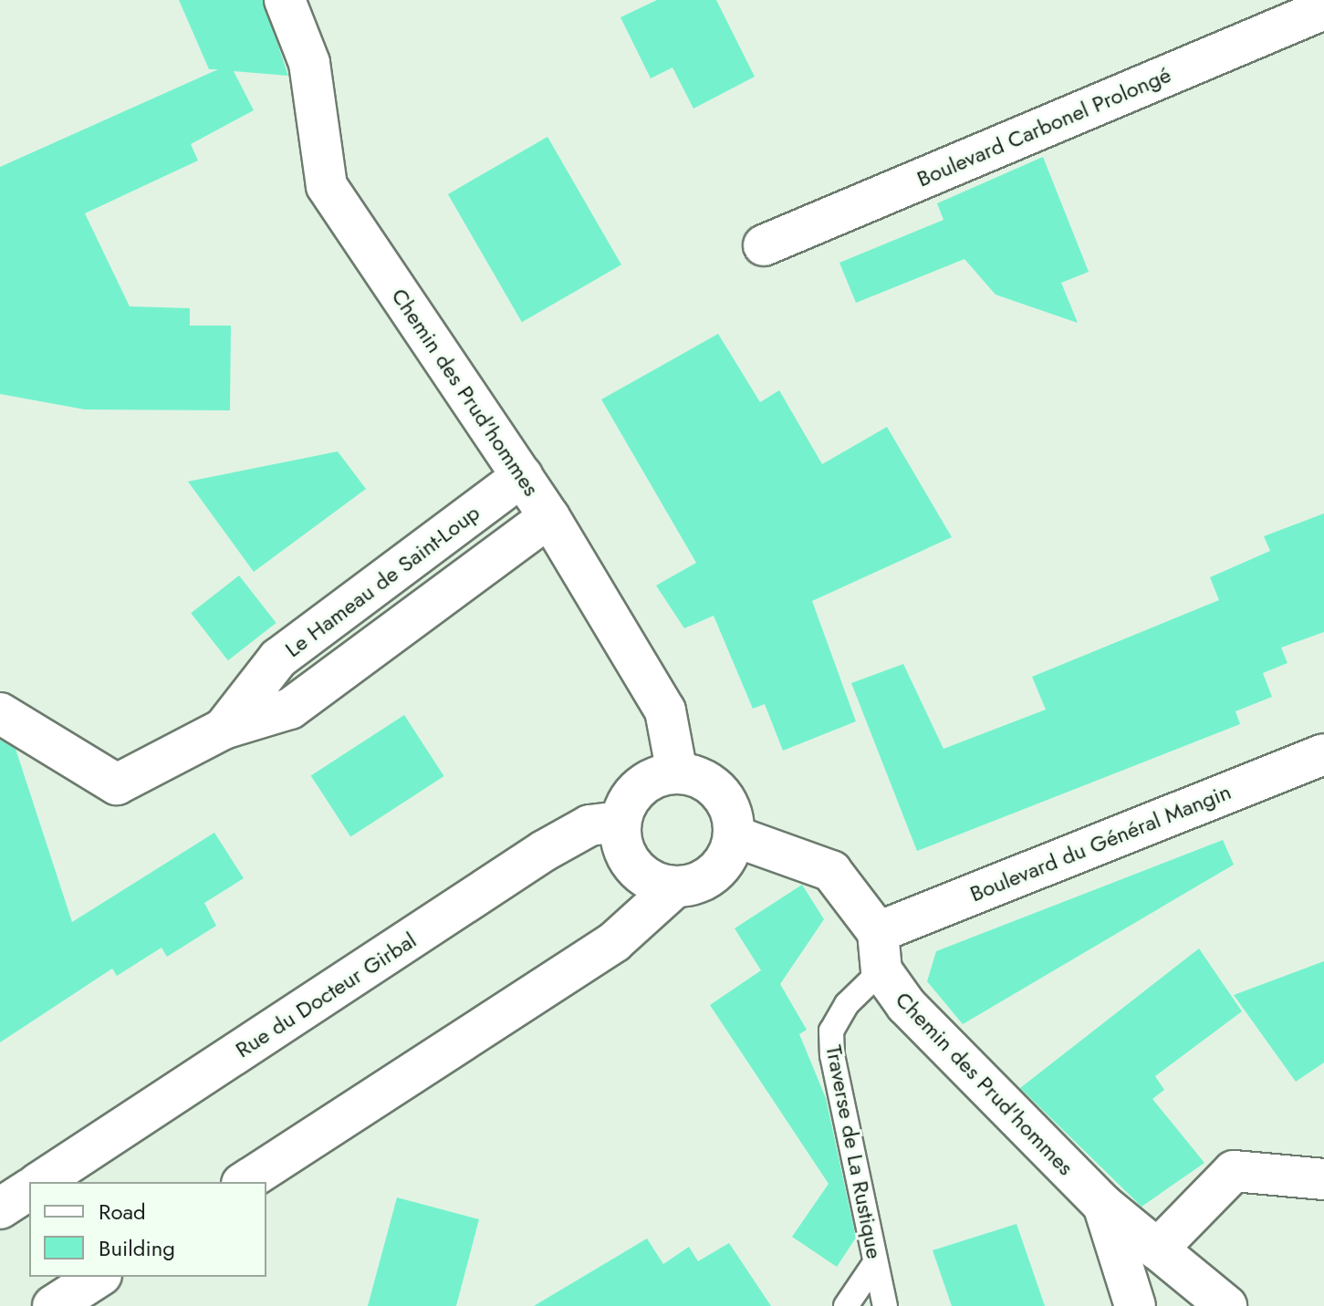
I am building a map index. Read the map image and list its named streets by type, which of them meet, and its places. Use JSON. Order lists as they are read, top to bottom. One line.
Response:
{"streets":{"street":["Boulevard Carbonel Prolongé","Chemin des Prud'hommes","Le Hameau de Saint-Loup","Boulevard du Général Mangin","Rue du Docteur Girbal"],"lane":["Traverse de La Rustique"]},"crossings":[["Chemin des Prud'hommes","Le Hameau de Saint-Loup"],["Chemin des Prud'hommes","Boulevard du Général Mangin"],["Chemin des Prud'hommes","Rue du Docteur Girbal"],["Chemin des Prud'hommes","Traverse de La Rustique"],["Boulevard du Général Mangin","Traverse de La Rustique"]],"legend":["Road","Building"]}
